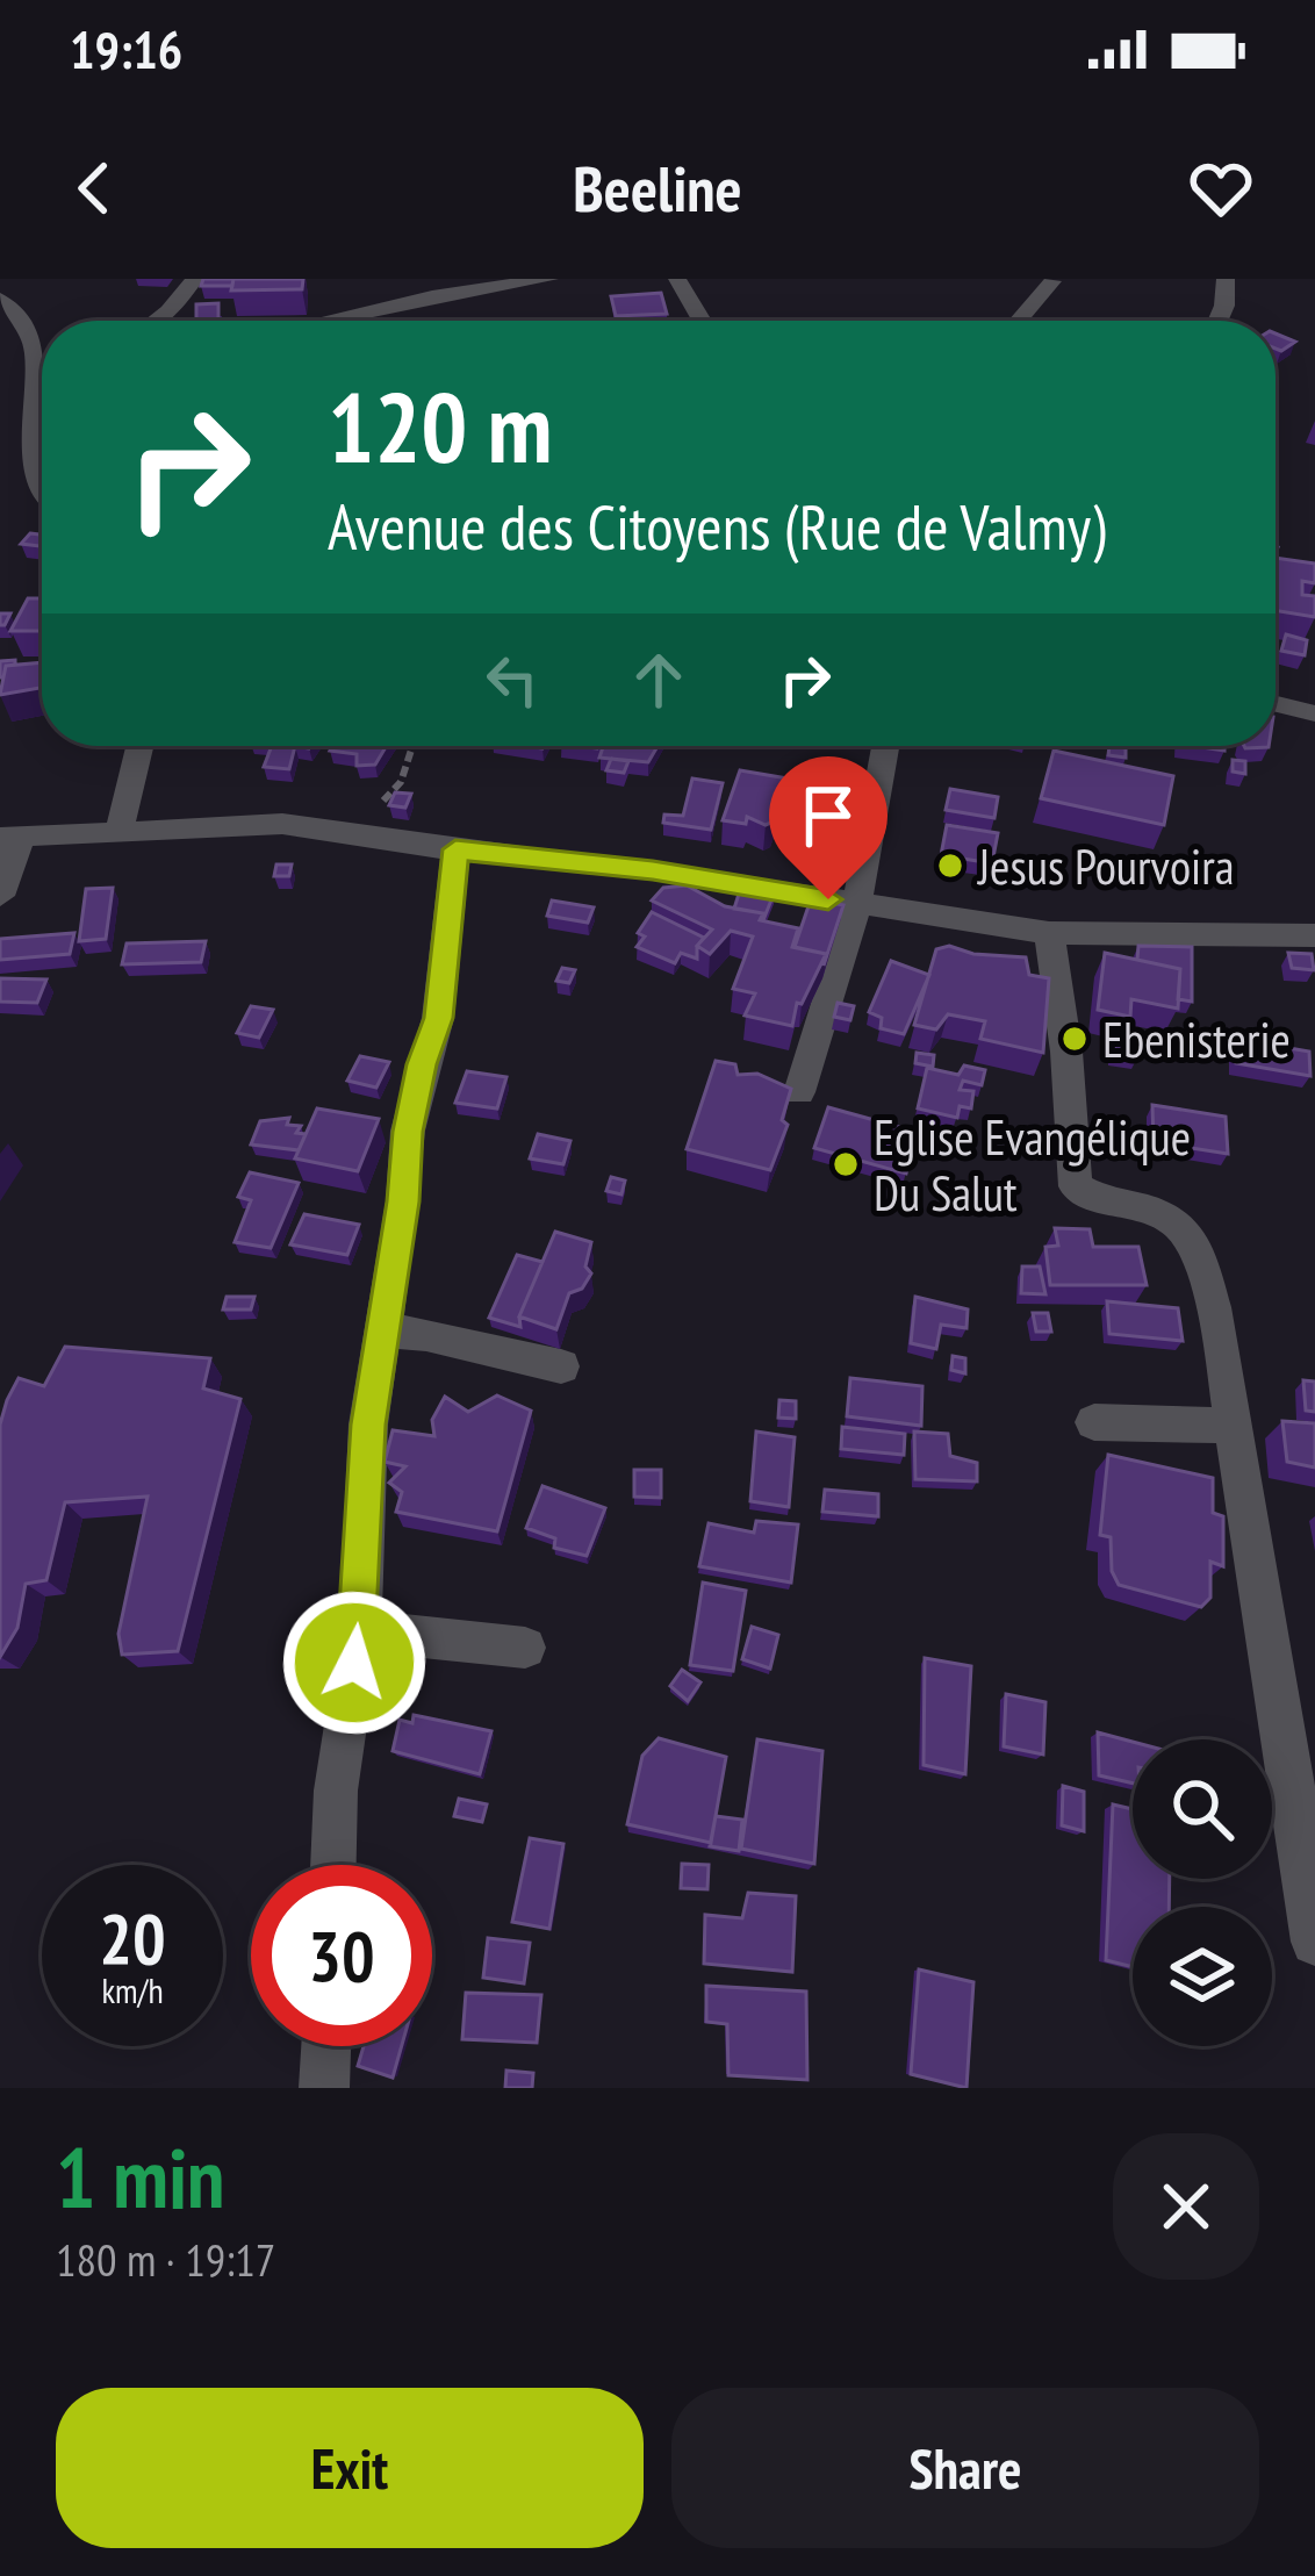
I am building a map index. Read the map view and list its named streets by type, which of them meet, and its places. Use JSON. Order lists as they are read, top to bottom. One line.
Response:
{"places":["Jesus Pourvoira","Ebenisterie","Eglise Evangélique Du Salut"],"page":{"status":"19:16","header":"Beeline","turn":["120 m","Avenue des Citoyens (Rue de Valmy)"],"speed":"20 km/h","limit":"30","heading":["1 min","180 m · 19:17"],"buttons":["Exit","Share"]}}
